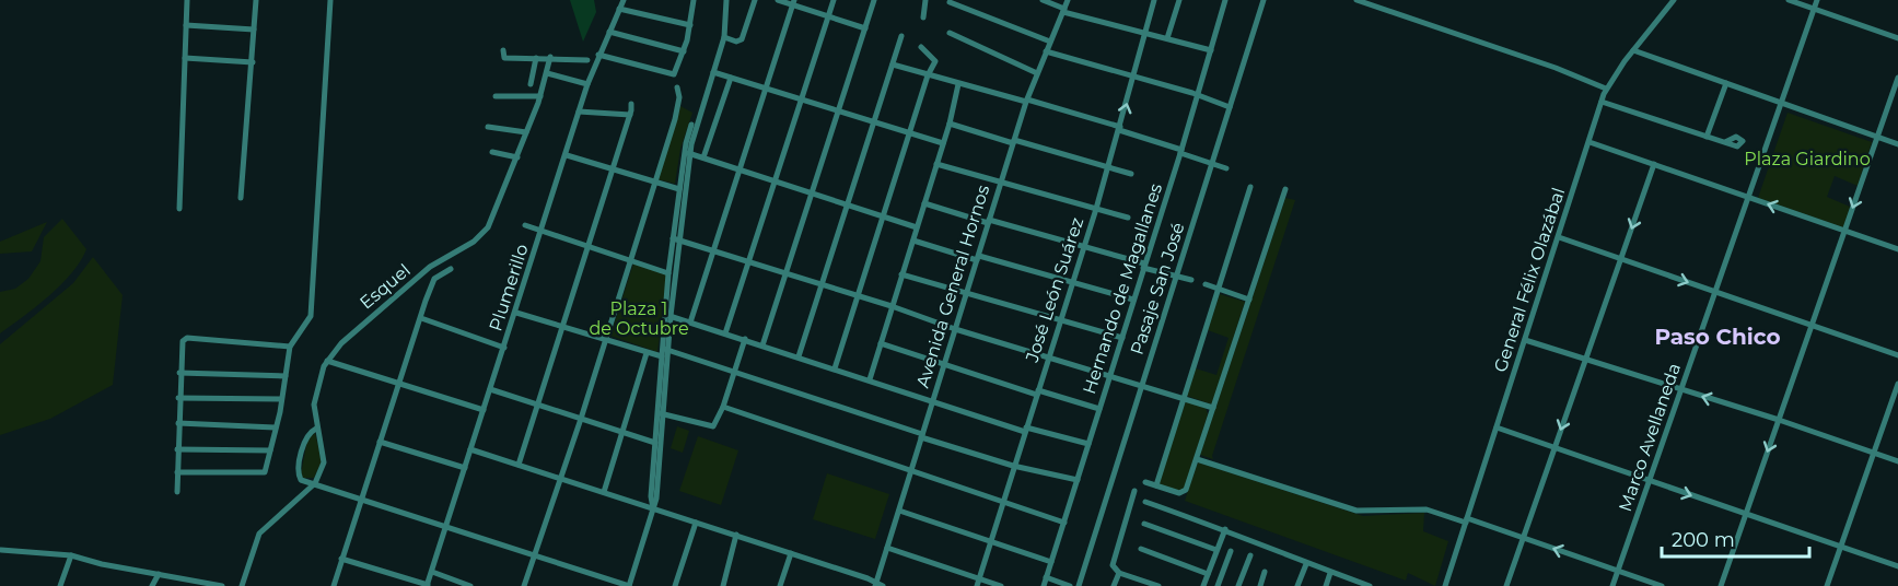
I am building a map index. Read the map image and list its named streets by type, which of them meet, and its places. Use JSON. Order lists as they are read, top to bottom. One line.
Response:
{"streets":{"street":["General Félix Olazábal","Esquel","Avenida General Hornos","Plumerillo","Hernando de Magallanes","Pasaje San José","José León Suárez","Marco Avellaneda"]},"districts":["Paso Chico"],"parks":["Plaza Giardino","Plaza 1 de Octubre"],"scale_bar":"200 m"}
